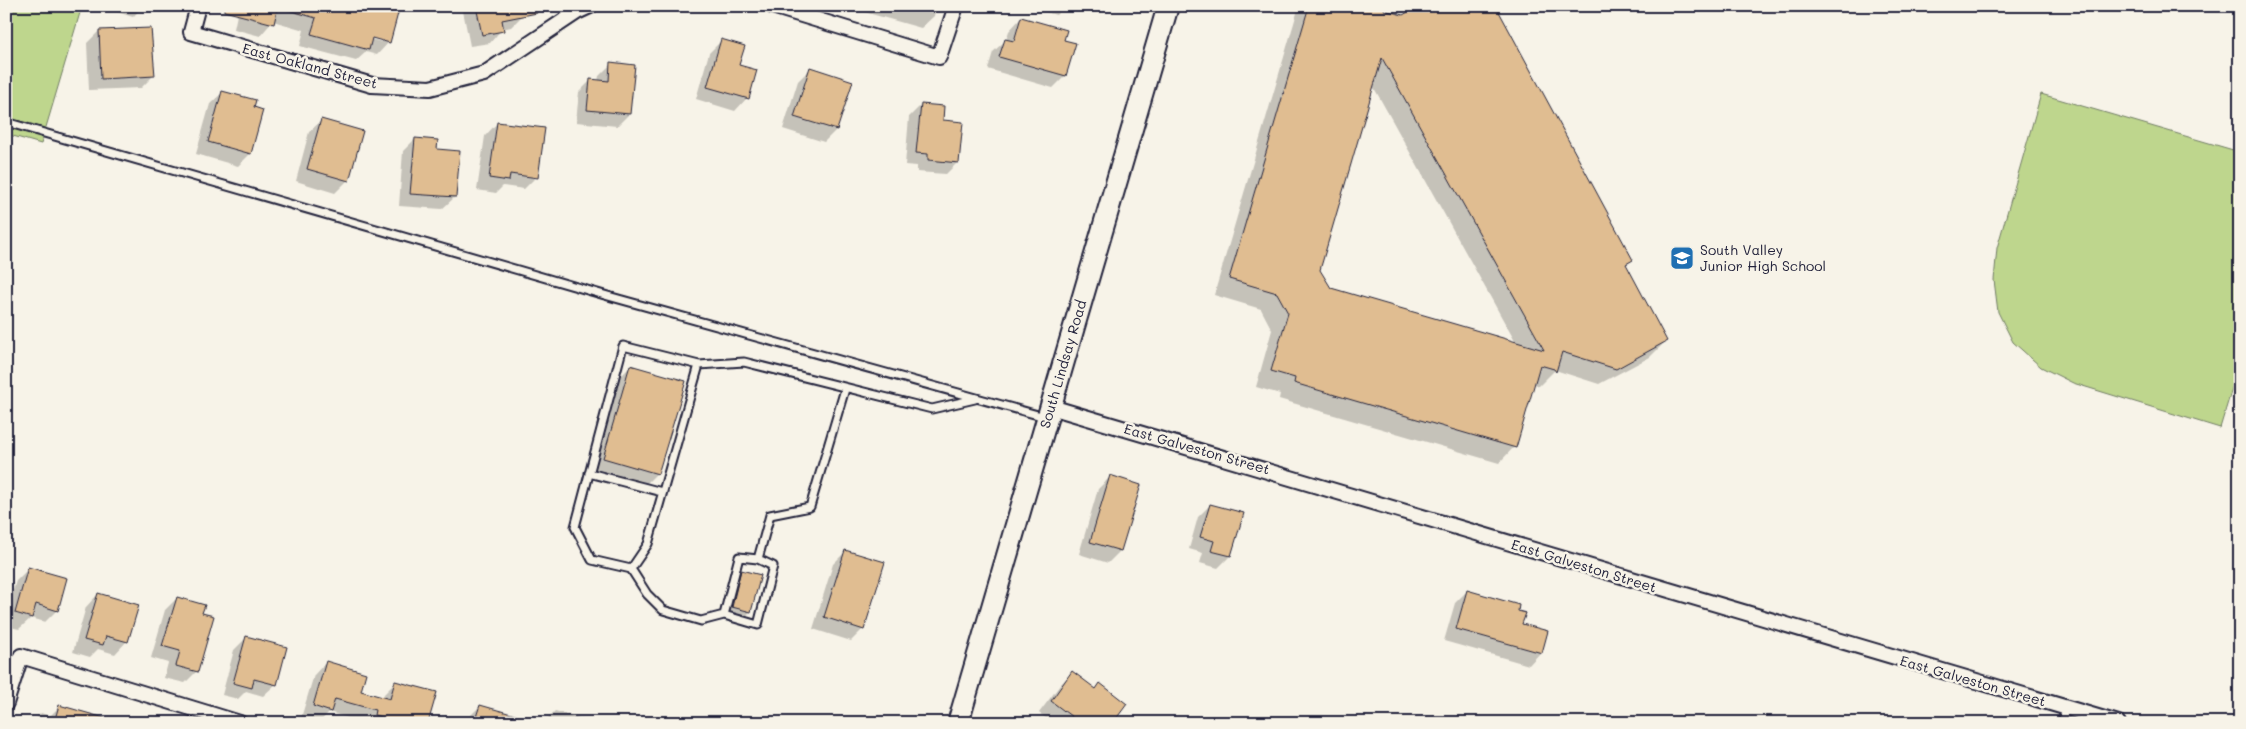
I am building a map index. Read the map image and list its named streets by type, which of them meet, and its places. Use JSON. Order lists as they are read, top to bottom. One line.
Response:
{"streets":{"main road":["South Lindsay Road"],"street":["East Oakland Street","East Galveston Street"]},"crossings":[["South Lindsay Road","East Galveston Street"]],"places":{"school or university":["South Valley Junior High School"]}}
